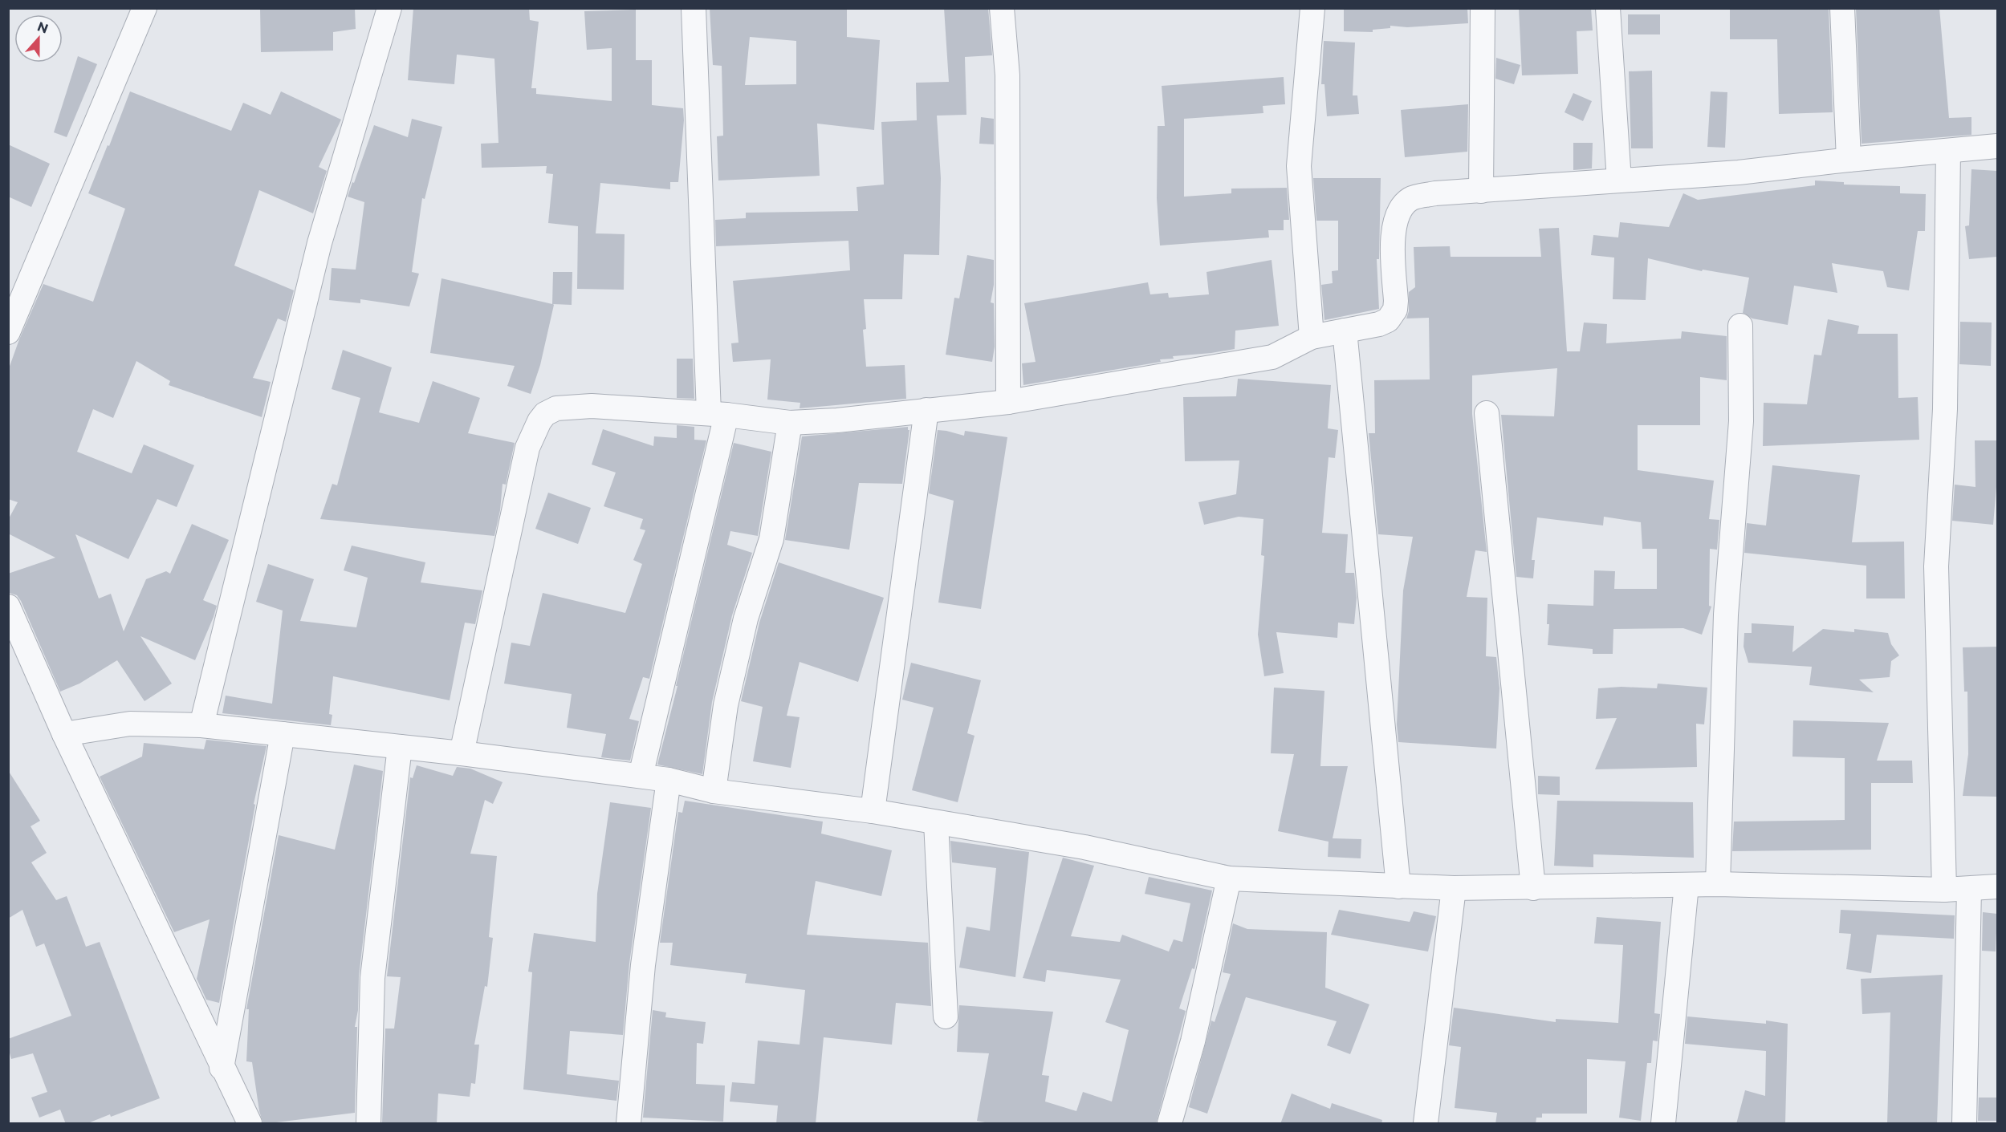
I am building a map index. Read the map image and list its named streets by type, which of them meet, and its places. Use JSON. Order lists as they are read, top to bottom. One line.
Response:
{"north":"top"}
